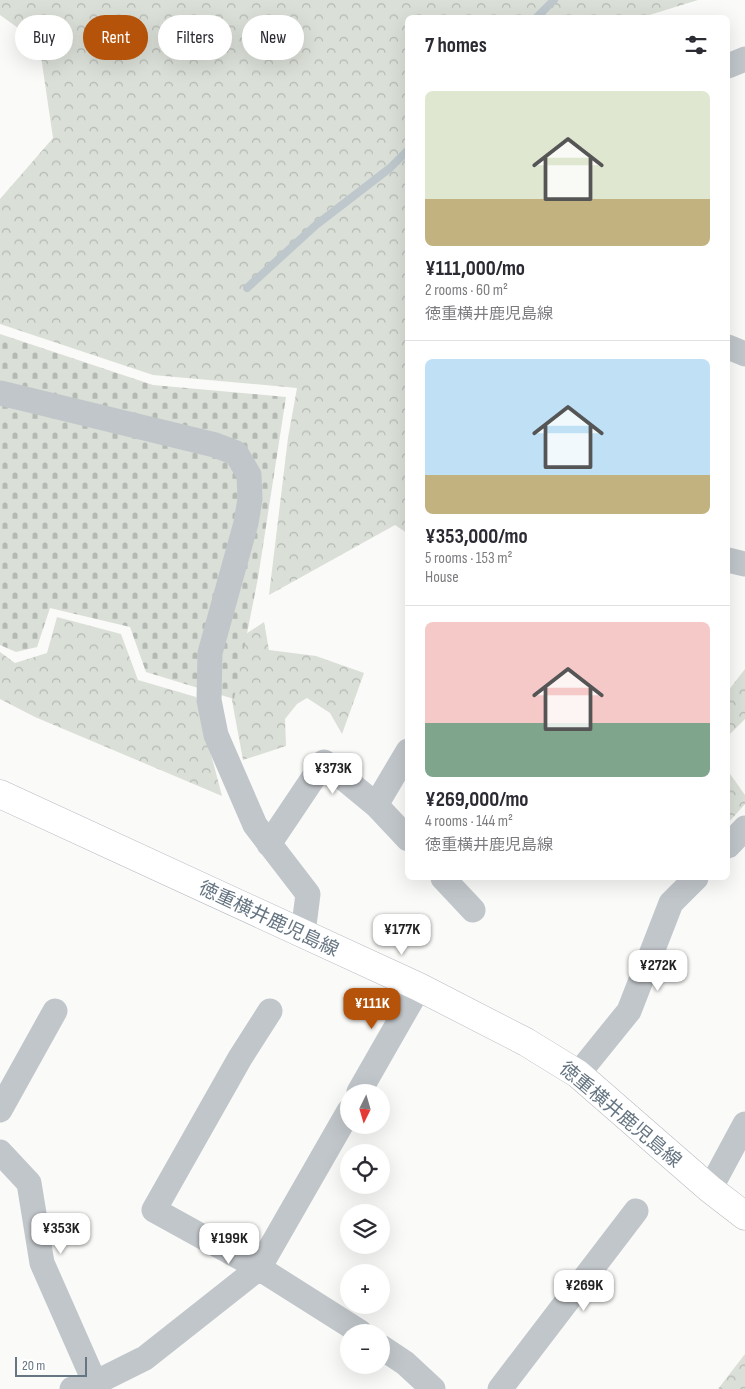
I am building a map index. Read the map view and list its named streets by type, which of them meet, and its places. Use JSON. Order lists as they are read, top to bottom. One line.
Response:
{"streets":{"main road":["徳重横井鹿児島線"]},"scale_bar":"20 m","north":"bottom","page":{"chip":["Buy","Rent","Filters","New"],"heading":"7 homes","list":[{"name":"¥111,000/mo","note":"2 rooms · 60 m² · 徳重横井鹿児島線"},{"name":"¥353,000/mo","note":"5 rooms · 153 m² · House"},{"name":"¥269,000/mo","note":"4 rooms · 144 m² · 徳重横井鹿児島線"}],"price":["¥373K","¥177K","¥272K","¥111K","¥353K","¥199K","¥269K"],"map_buttons":["+","−"],"scale":"20 m"}}
